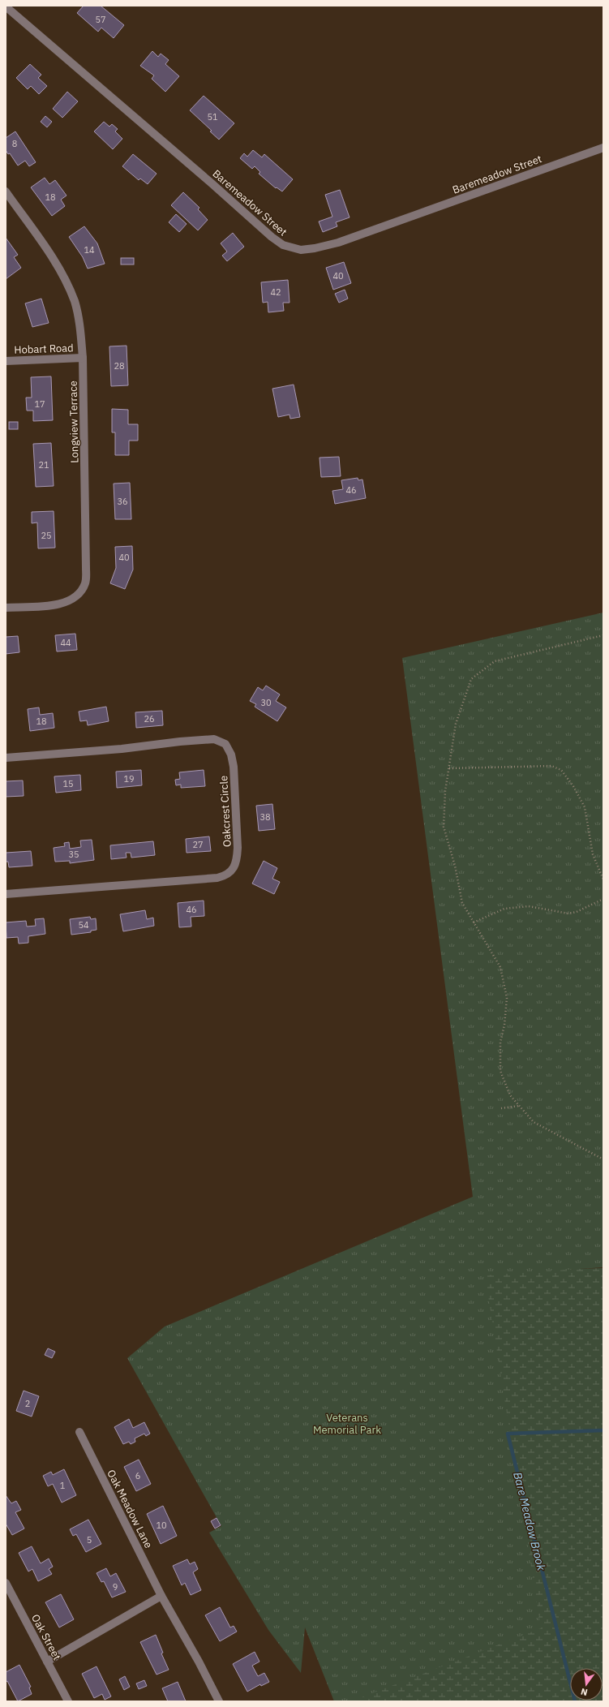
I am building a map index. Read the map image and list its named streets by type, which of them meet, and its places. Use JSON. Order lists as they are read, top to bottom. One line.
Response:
{"streets":{"street":["Baremeadow Street","Hobart Road","Longview Terrace","Oakcrest Circle","Oak Meadow Lane","Oak Street"]},"crossings":[["Hobart Road","Longview Terrace"]],"water":["Bare Meadow Brook"],"parks":["Veterans Memorial Park"],"house_numbers":["57","51","8","18","14","40","42","28","17","21","46","36","25","40","44","30","26","18","19","15","38","27","35","46","54","2","6","1","10","5","9"],"north":"bottom"}
